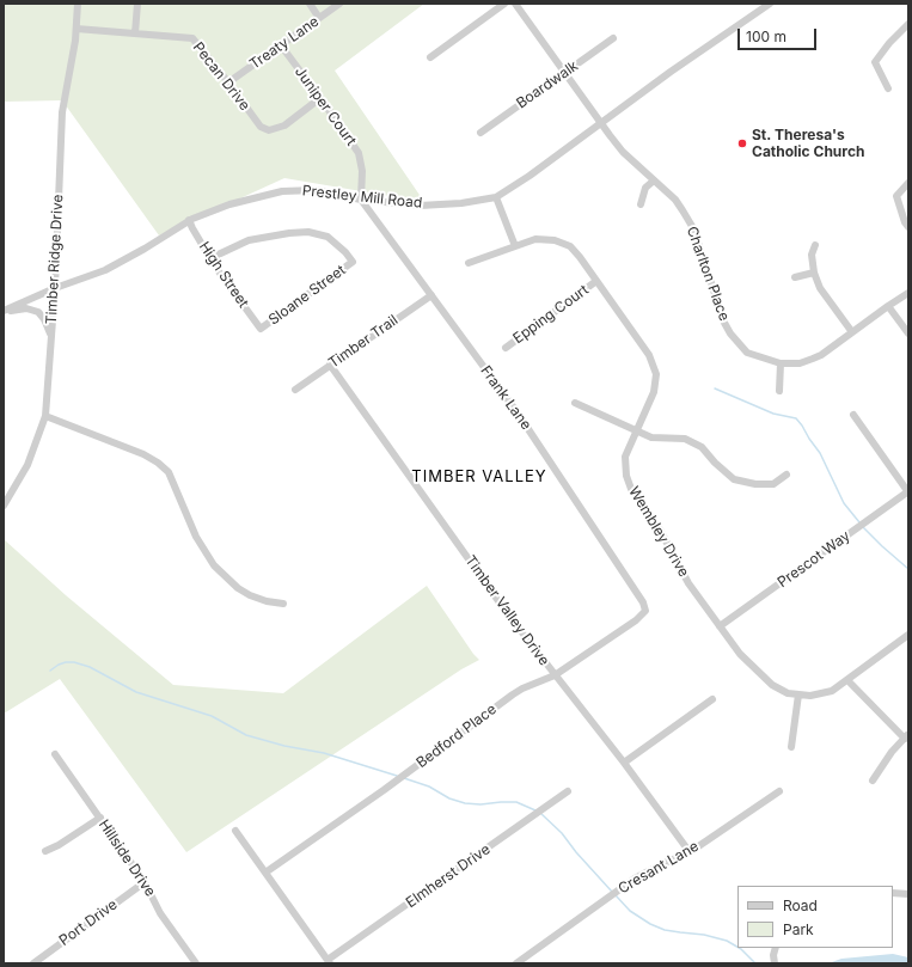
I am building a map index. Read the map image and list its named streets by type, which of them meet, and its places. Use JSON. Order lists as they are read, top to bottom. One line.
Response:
{"streets":{"street":["Treaty Lane","Pecan Drive","Boardwalk","Juniper Court","Prestley Mill Road","Timber Ridge Drive","Charlton Place","High Street","Sloane Street","Epping Court","Timber Trail","Frank Lane","Wembley Drive","Prescot Way","Timber Valley Drive","Bedford Place","Hillside Drive","Cresant Lane","Elmherst Drive","Port Drive"]},"crossings":[["Treaty Lane","Pecan Drive"],["Treaty Lane","Juniper Court"],["Pecan Drive","Juniper Court"],["Pecan Drive","Timber Ridge Drive"],["Boardwalk","Charlton Place"],["Juniper Court","Prestley Mill Road"],["Juniper Court","Frank Lane"],["Prestley Mill Road","Timber Ridge Drive"],["Prestley Mill Road","Charlton Place"],["Prestley Mill Road","High Street"],["Prestley Mill Road","Frank Lane"],["High Street","Sloane Street"],["Epping Court","Wembley Drive"],["Timber Trail","Frank Lane"],["Timber Trail","Timber Valley Drive"],["Frank Lane","Bedford Place"],["Wembley Drive","Prescot Way"],["Timber Valley Drive","Bedford Place"],["Timber Valley Drive","Cresant Lane"],["Hillside Drive","Port Drive"]],"districts":["TIMBER VALLEY"],"places":["St. Theresa's Catholic Church"],"legend":["Road","Park"],"scale_bar":"100 m"}
